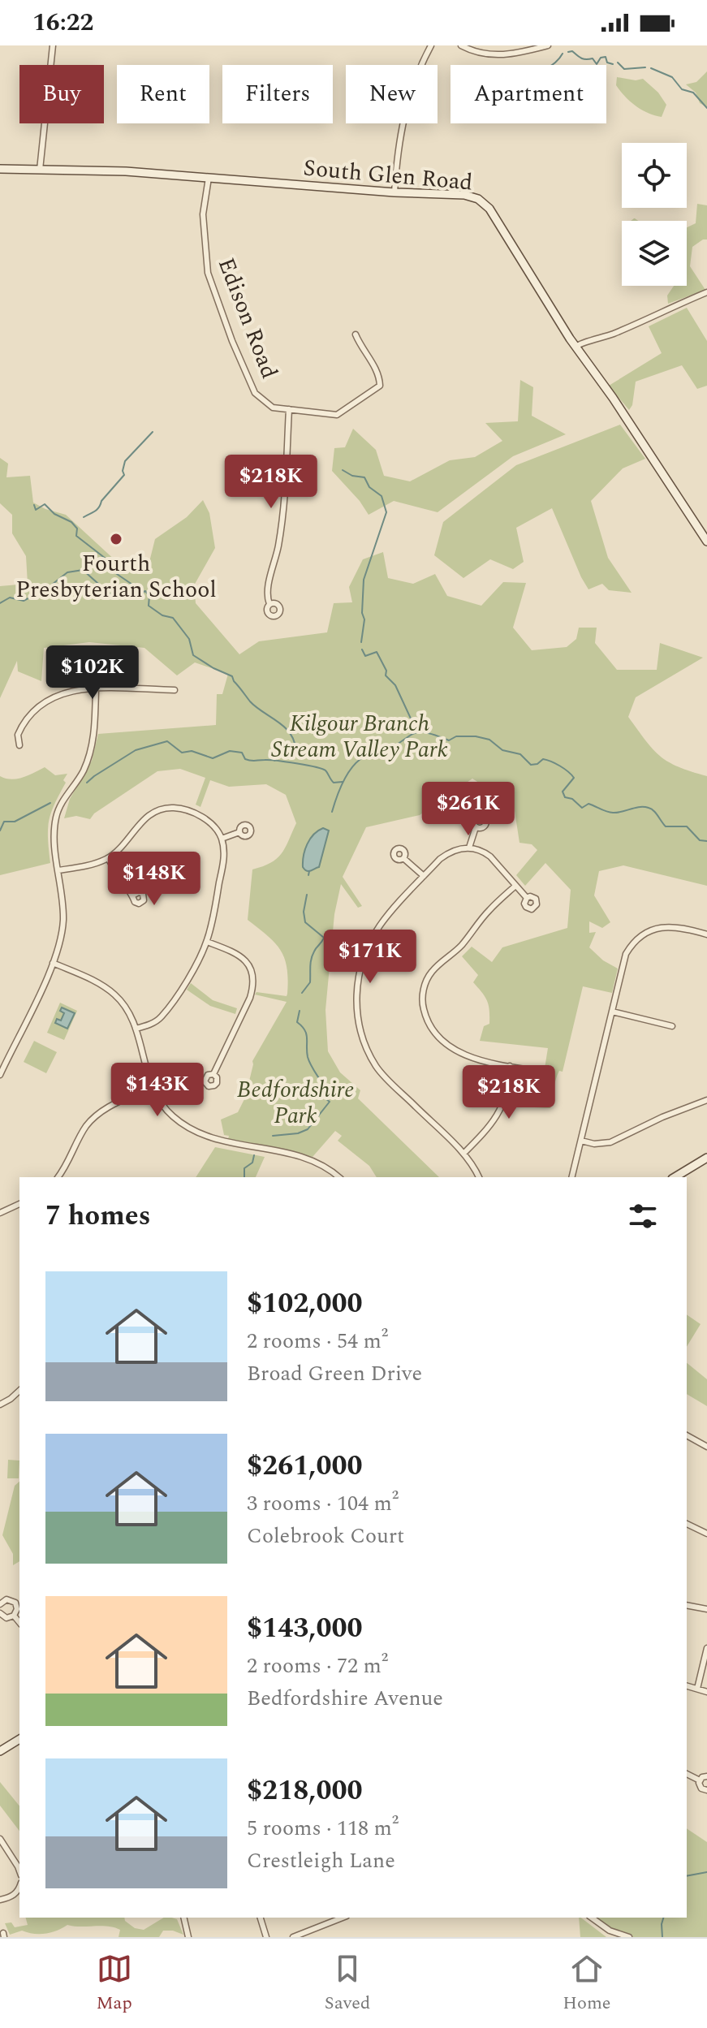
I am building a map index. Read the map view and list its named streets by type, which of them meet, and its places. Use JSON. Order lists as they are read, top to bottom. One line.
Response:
{"streets":{"main road":["South Glen Road"],"street":["Edison Road"]},"crossings":[["South Glen Road","Edison Road"]],"parks":["Kilgour Branch Stream Valley Park","Bedfordshire Park"],"places":["Fourth Presbyterian School"],"page":{"status":"16:22","chip":["Buy","Rent","Filters","New","Apartment"],"price":["$218K","$102K","$261K","$148K","$171K","$143K","$218K"],"heading":"7 homes","list":[{"name":"$102,000","note":"2 rooms · 54 m² · Broad Green Drive"},{"name":"$261,000","note":"3 rooms · 104 m² · Colebrook Court"},{"name":"$143,000","note":"2 rooms · 72 m² · Bedfordshire Avenue"},{"name":"$218,000","note":"5 rooms · 118 m² · Crestleigh Lane"}],"tabs":["Map","Saved","Home"]}}
